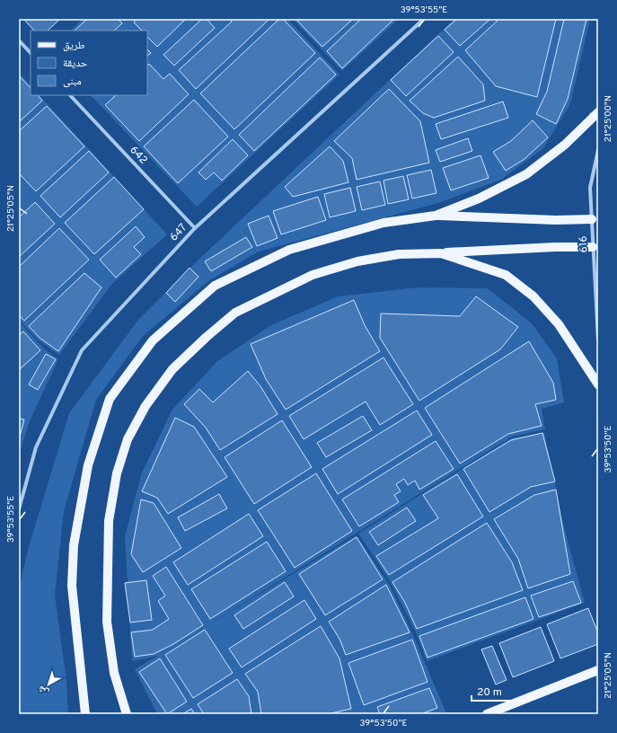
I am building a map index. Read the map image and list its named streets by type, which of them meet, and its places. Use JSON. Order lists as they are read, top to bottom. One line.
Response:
{"streets":{"street":["642","647","616"]},"crossings":[["642","647"]],"legend":["طريق","حديقة","مبنى"],"scale_bar":"20 m","north":"bottom left","coordinates":["39°53'55\"E","21°25'00\"N","21°25'05\"N","39°53'50\"E"]}
